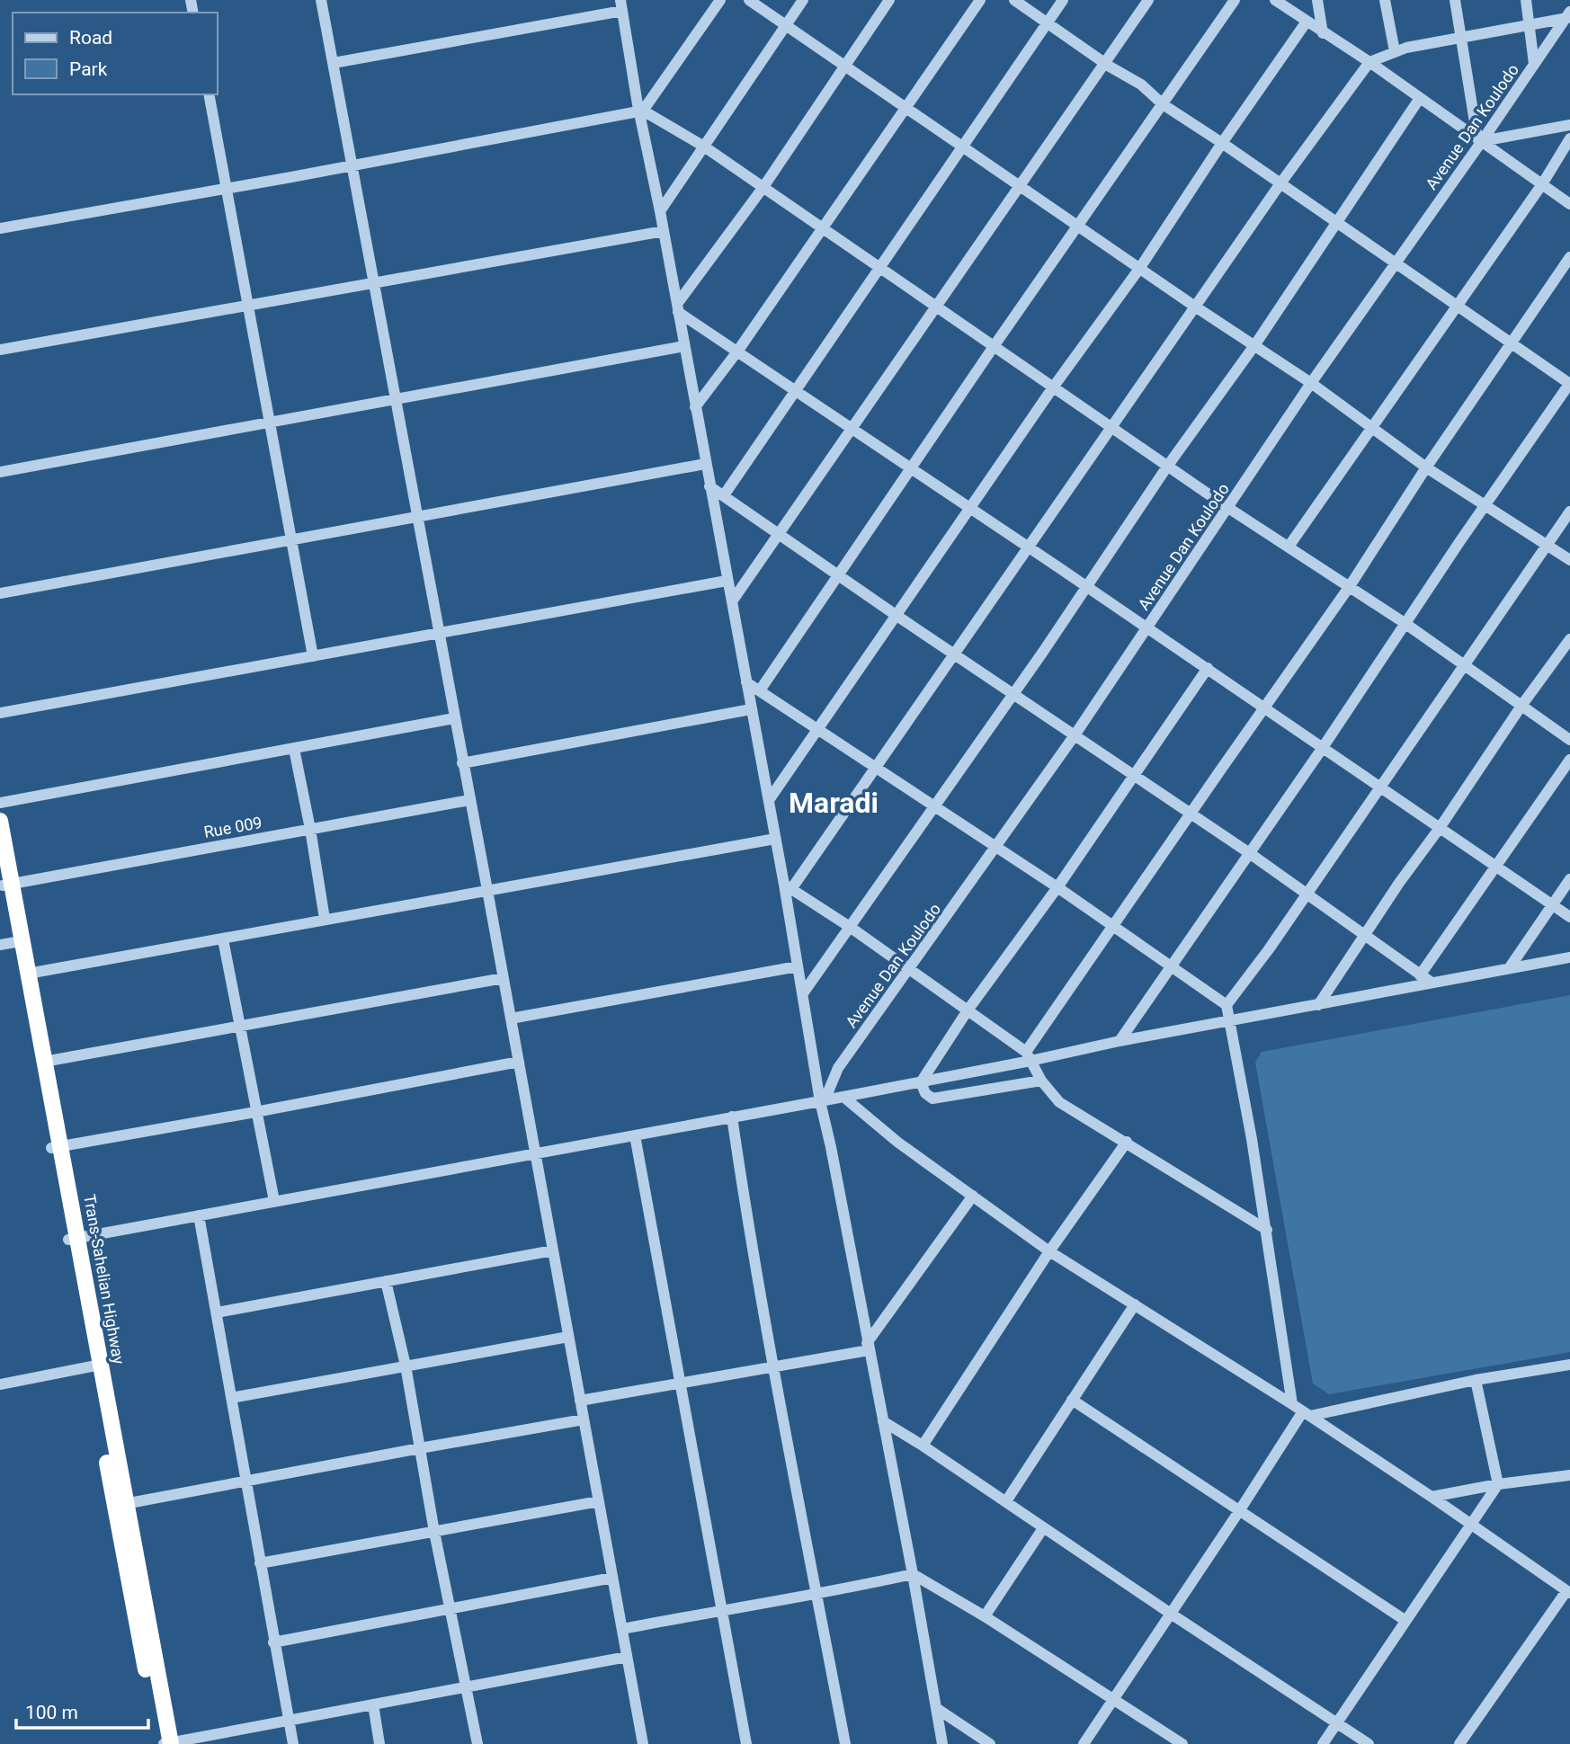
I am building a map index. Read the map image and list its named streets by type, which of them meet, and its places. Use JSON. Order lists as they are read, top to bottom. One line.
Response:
{"streets":{"highway":["Trans-Sahelian Highway"],"street":["Avenue Dan Koulodo","Rue 009"]},"crossings":[["Rue 009","Trans-Sahelian Highway"]],"districts":["Maradi"],"legend":["Road","Park"],"scale_bar":"100 m"}
